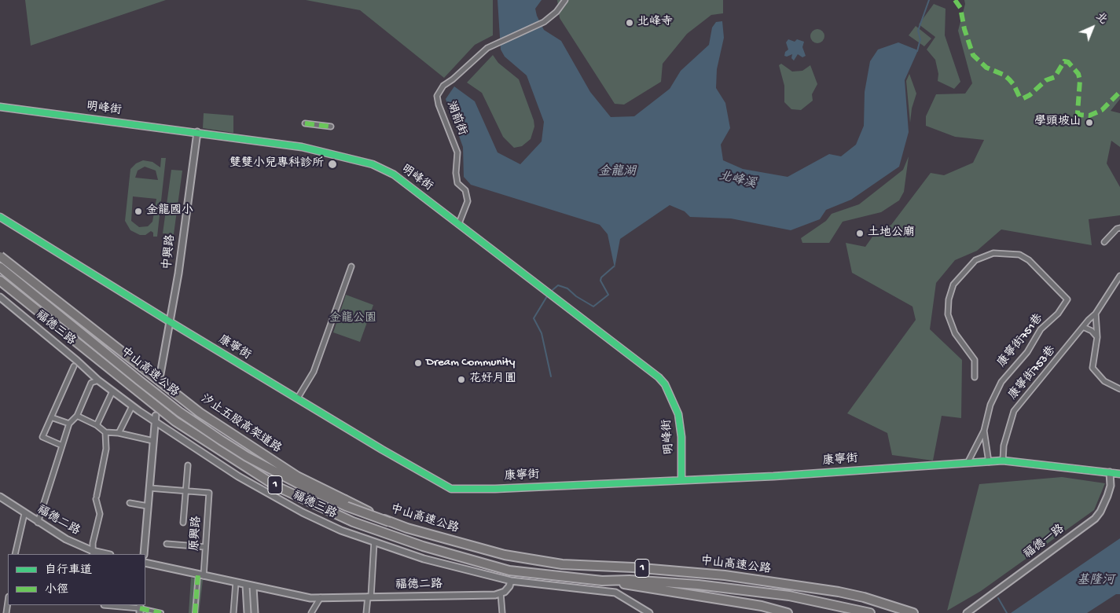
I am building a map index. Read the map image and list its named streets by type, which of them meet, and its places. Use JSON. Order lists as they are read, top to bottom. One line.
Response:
{"streets":{"highway":["中山高速公路","汐止五股高架道路","1"],"street":["明峰街","湖前街","中興路","福德三路","康寧街751巷","康寧街","康寧街753巷","福德二路","原興路","福德一路"]},"crossings":[["明峰街","湖前街"],["明峰街","中興路"],["明峰街","康寧街"],["中興路","康寧街"],["康寧街751巷","康寧街"],["康寧街","康寧街753巷"],["康寧街","福德一路"],["中山高速公路","汐止五股高架道路"],["福德二路","原興路"]],"water":["金龍湖","北峰溪","基隆河"],"parks":["金龍公園"],"places":["北峰寺","學頭坡山","雙雙小兒專科診所","金龍國小","土地公廟","Dream Community","花好月圓"],"legend":["自行車道","小徑"],"north":"top right"}
